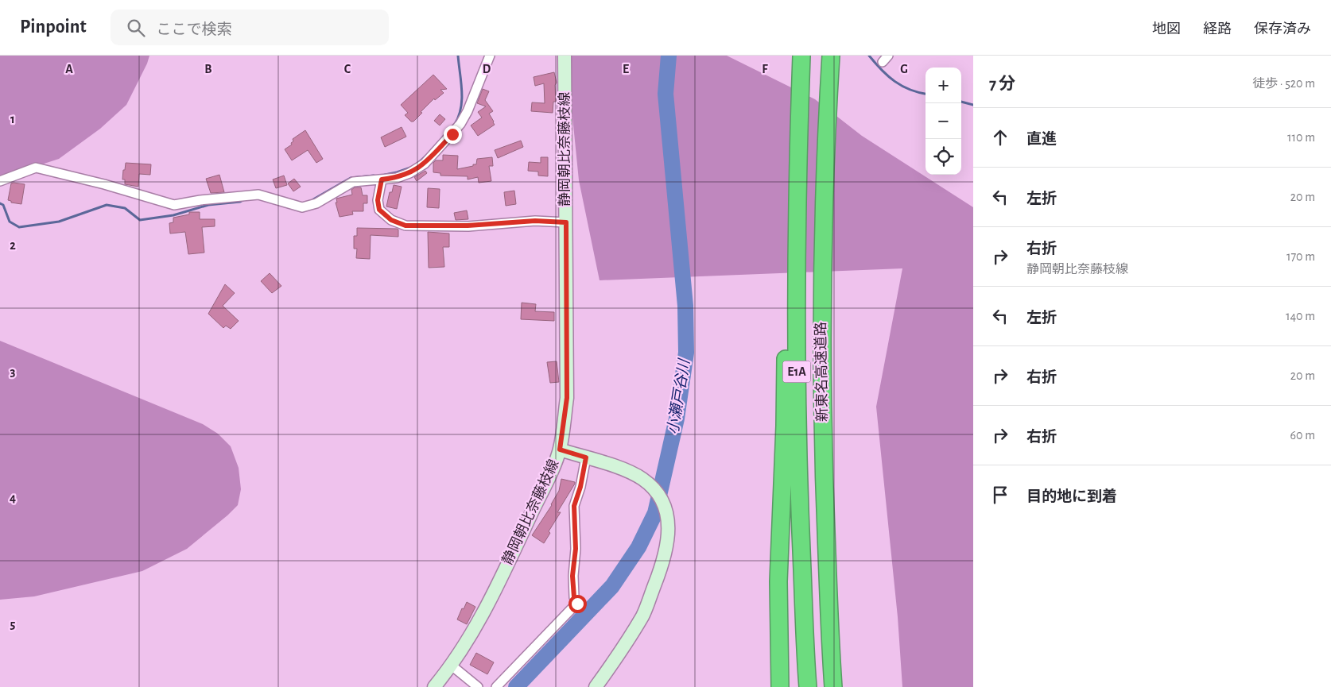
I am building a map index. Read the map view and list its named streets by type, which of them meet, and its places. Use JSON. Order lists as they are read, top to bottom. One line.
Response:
{"streets":{"highway":["E1A","新東名高速道路"],"main road":["静岡朝比奈藤枝線"]},"water":["小瀬戸谷川"],"page":{"header":"Pinpoint","search":"ここで検索","nav":["地図","経路","保存済み"],"heading":["7 分","徒歩 · 520 m"],"map_buttons":["+","−"],"list":[["直進","110 m"],["左折","20 m"],["右折","静岡朝比奈藤枝線","170 m"],["左折","140 m"],["右折","20 m"],["右折","60 m"],"目的地に到着"]},"grid":{"columns":["A","B","C","D","E","F","G"],"rows":["1","2","3","4","5"]}}
